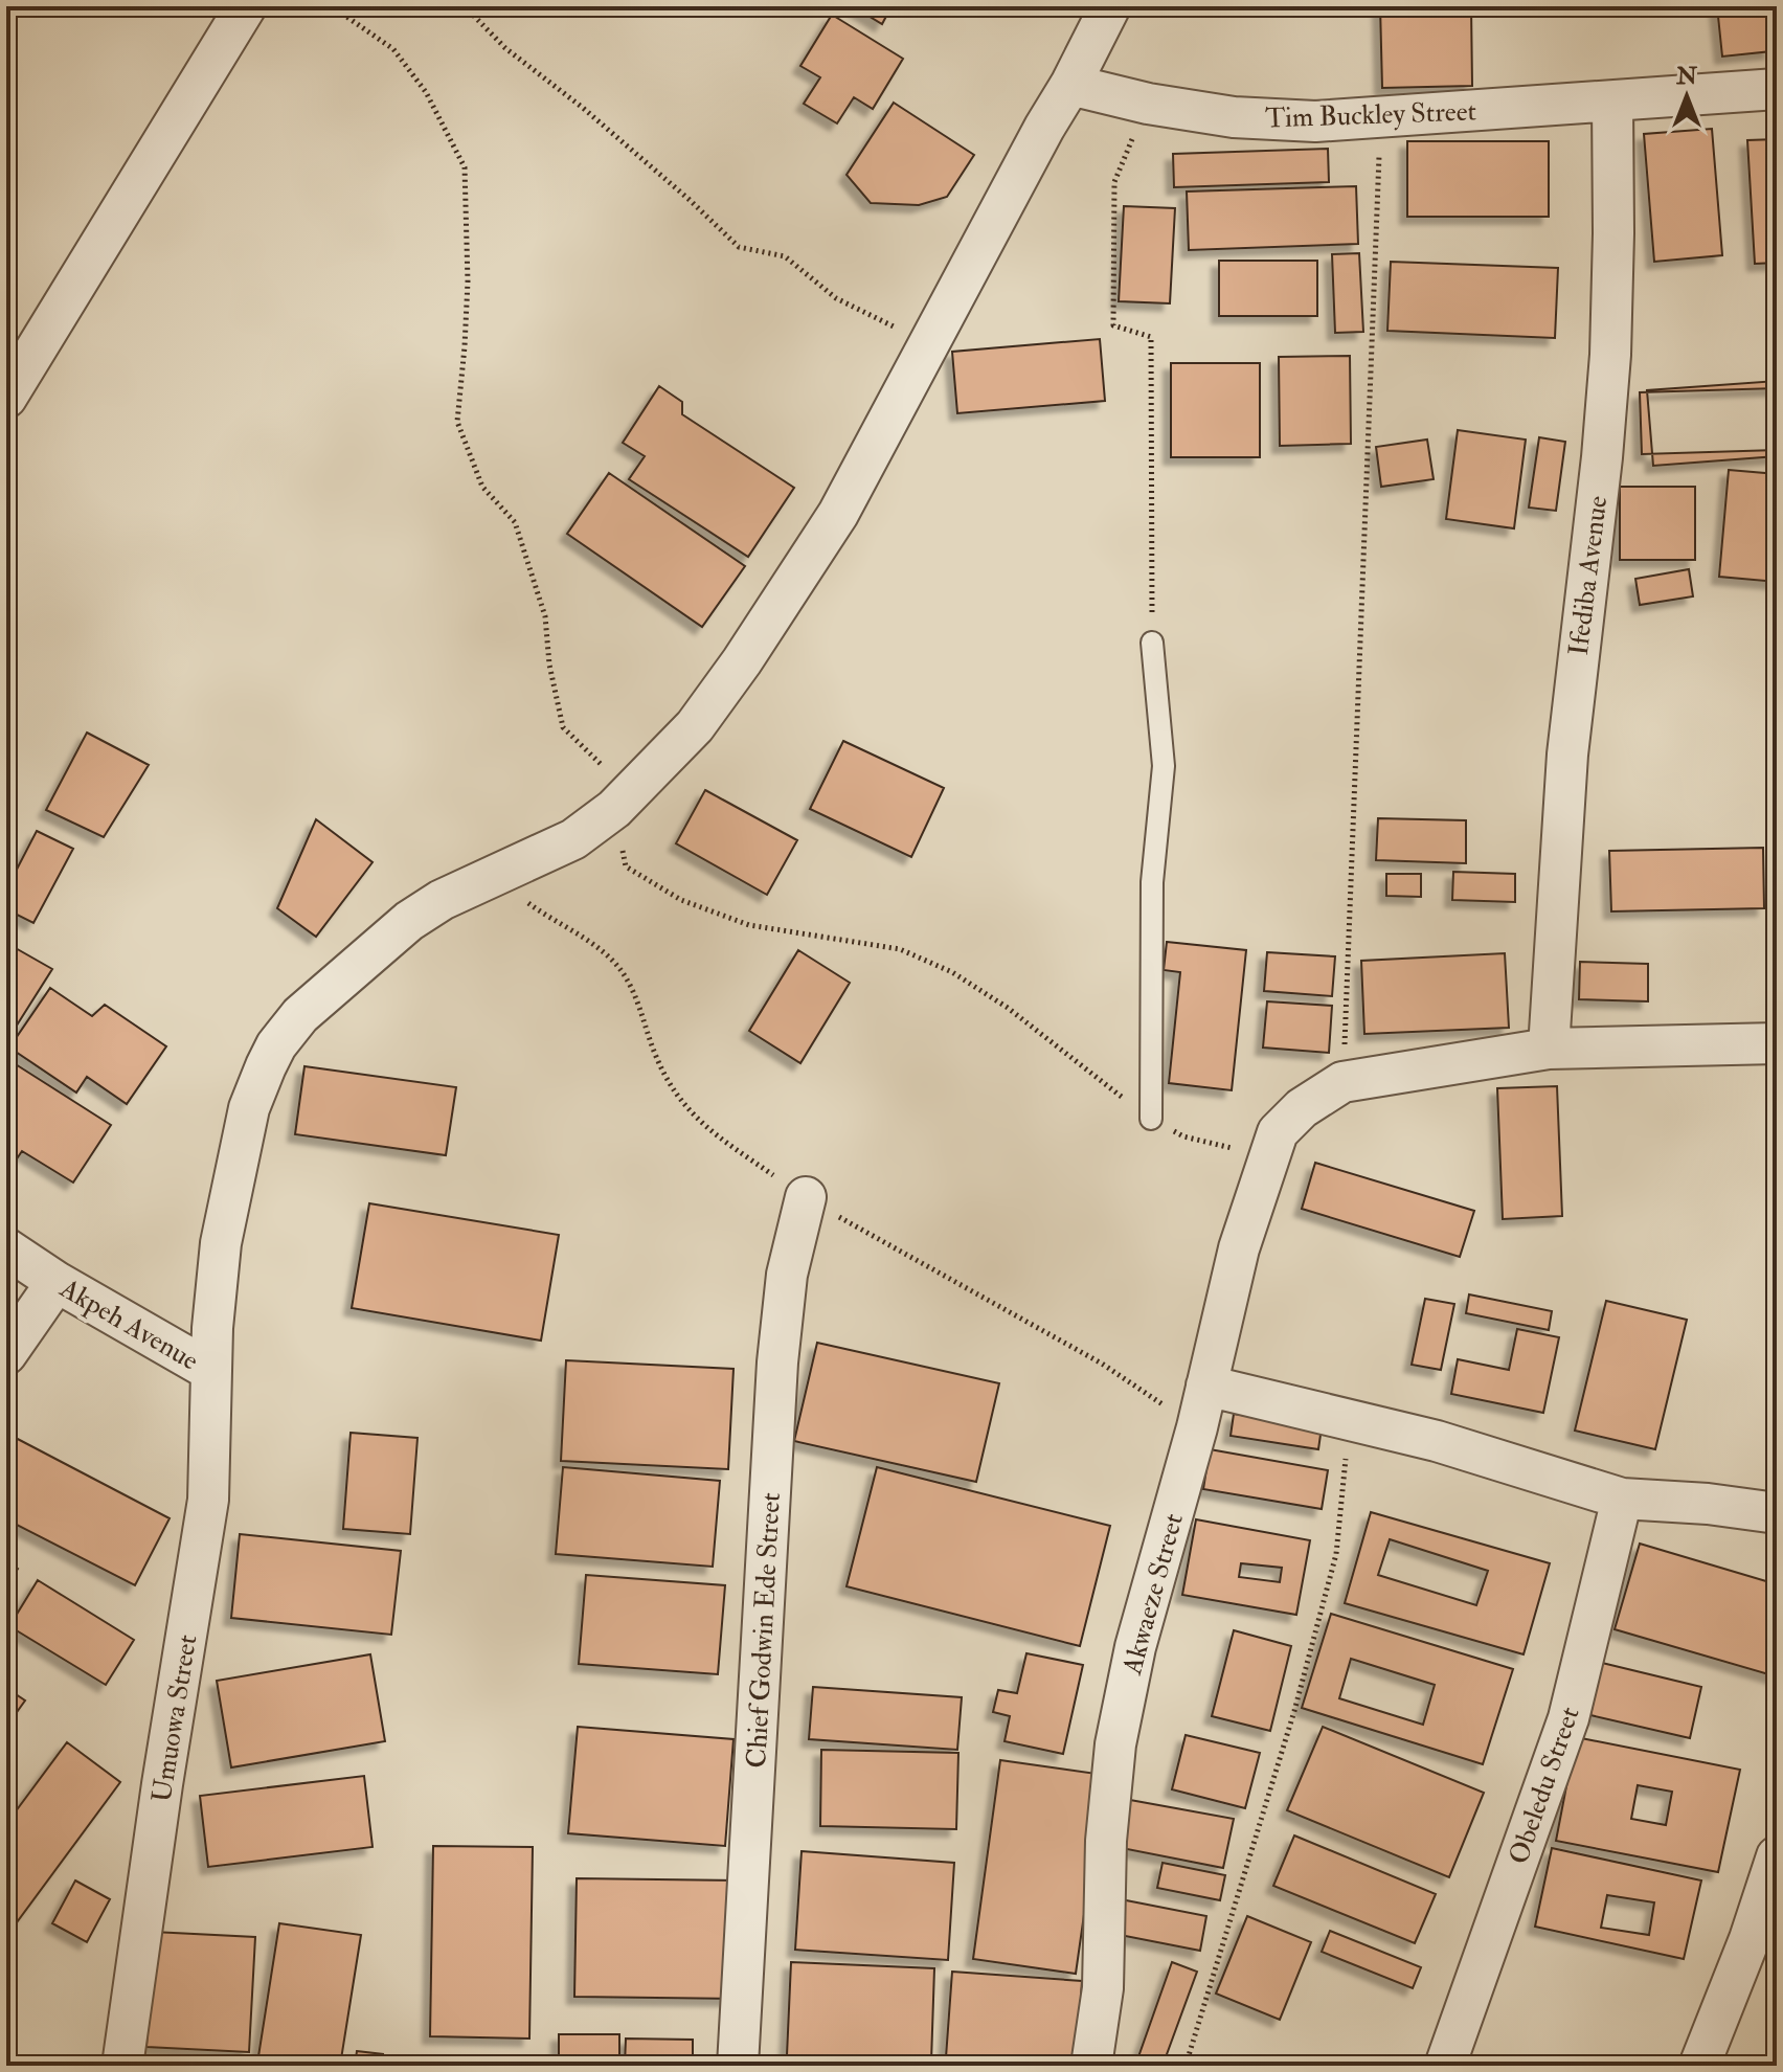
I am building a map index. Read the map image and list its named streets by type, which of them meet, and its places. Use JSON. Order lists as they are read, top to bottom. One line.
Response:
{"streets":{"street":["Tim Buckley Street","Ifediba Avenue","Akpeh Avenue","Akwaeze Street","Chief Godwin Ede Street","Umuowa Street","Obeledu Street"]},"crossings":[["Tim Buckley Street","Ifediba Avenue"],["Tim Buckley Street","Umuowa Street"],["Akpeh Avenue","Umuowa Street"]],"north":"top"}
